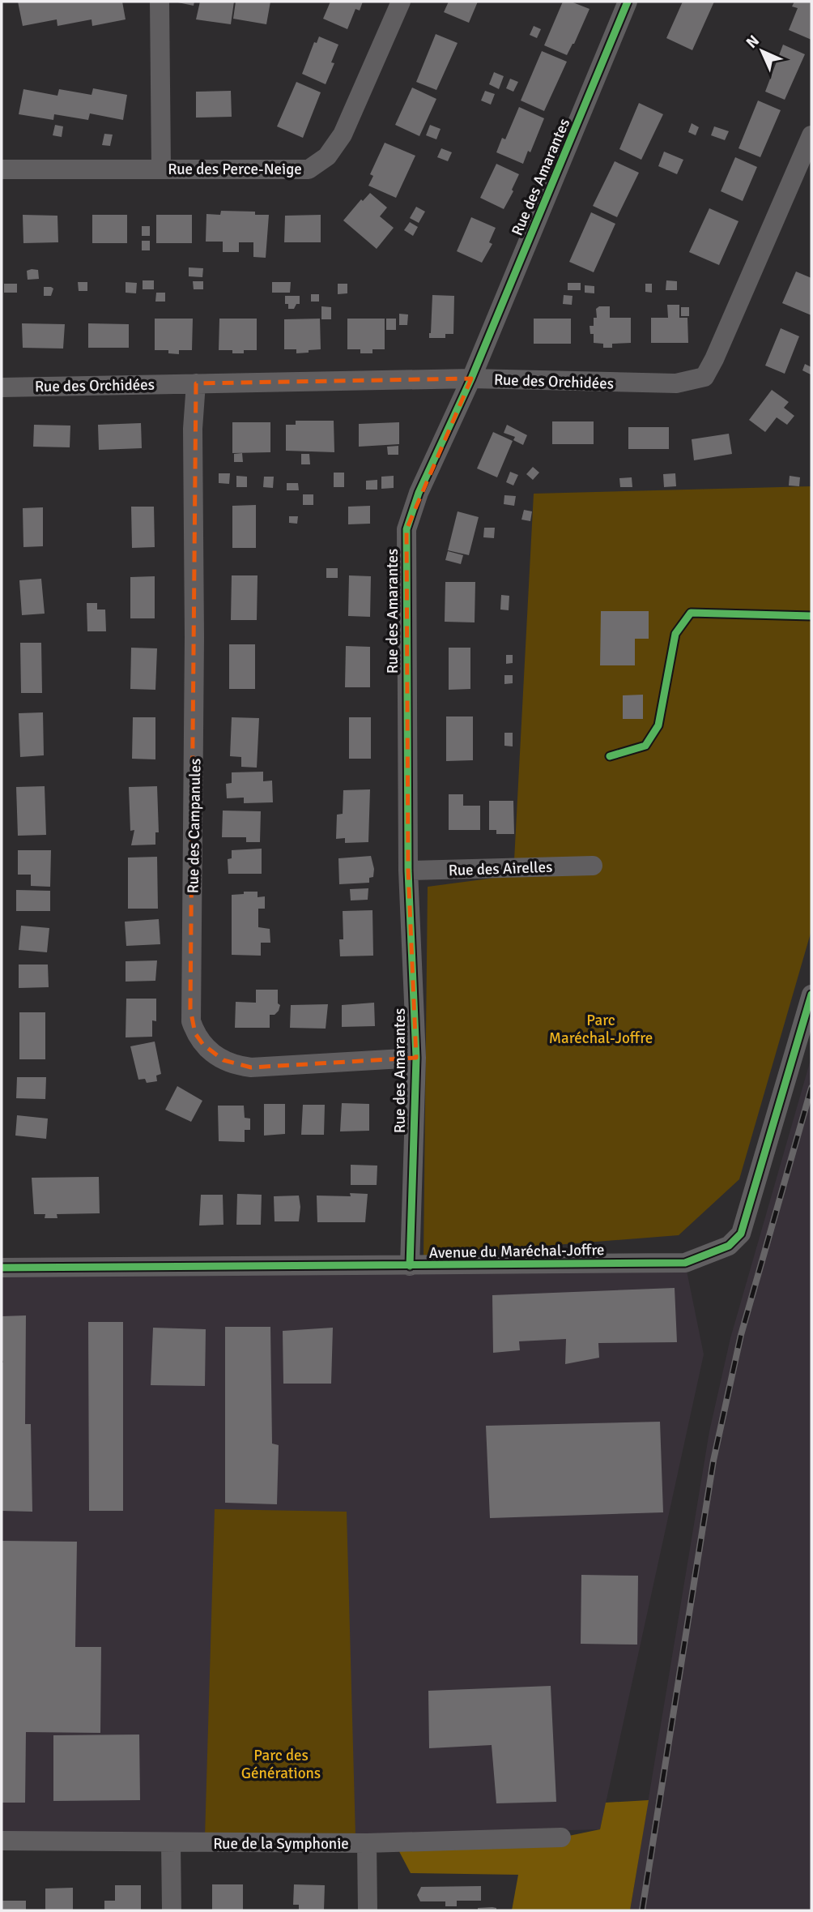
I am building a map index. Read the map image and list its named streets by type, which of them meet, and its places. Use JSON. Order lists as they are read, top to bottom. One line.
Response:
{"streets":{"street":["Rue des Perce-Neige","Rue des Amarantes","Rue des Orchidées","Rue des Campanules","Rue des Airelles","Avenue du Maréchal-Joffre","Rue de la Symphonie"]},"crossings":[["Rue des Amarantes","Rue des Orchidées"],["Rue des Amarantes","Rue des Campanules"],["Rue des Amarantes","Rue des Airelles"],["Rue des Amarantes","Avenue du Maréchal-Joffre"],["Rue des Orchidées","Rue des Campanules"]],"parks":["Parc Maréchal-Joffre","Parc des Générations"],"north":"top left"}
